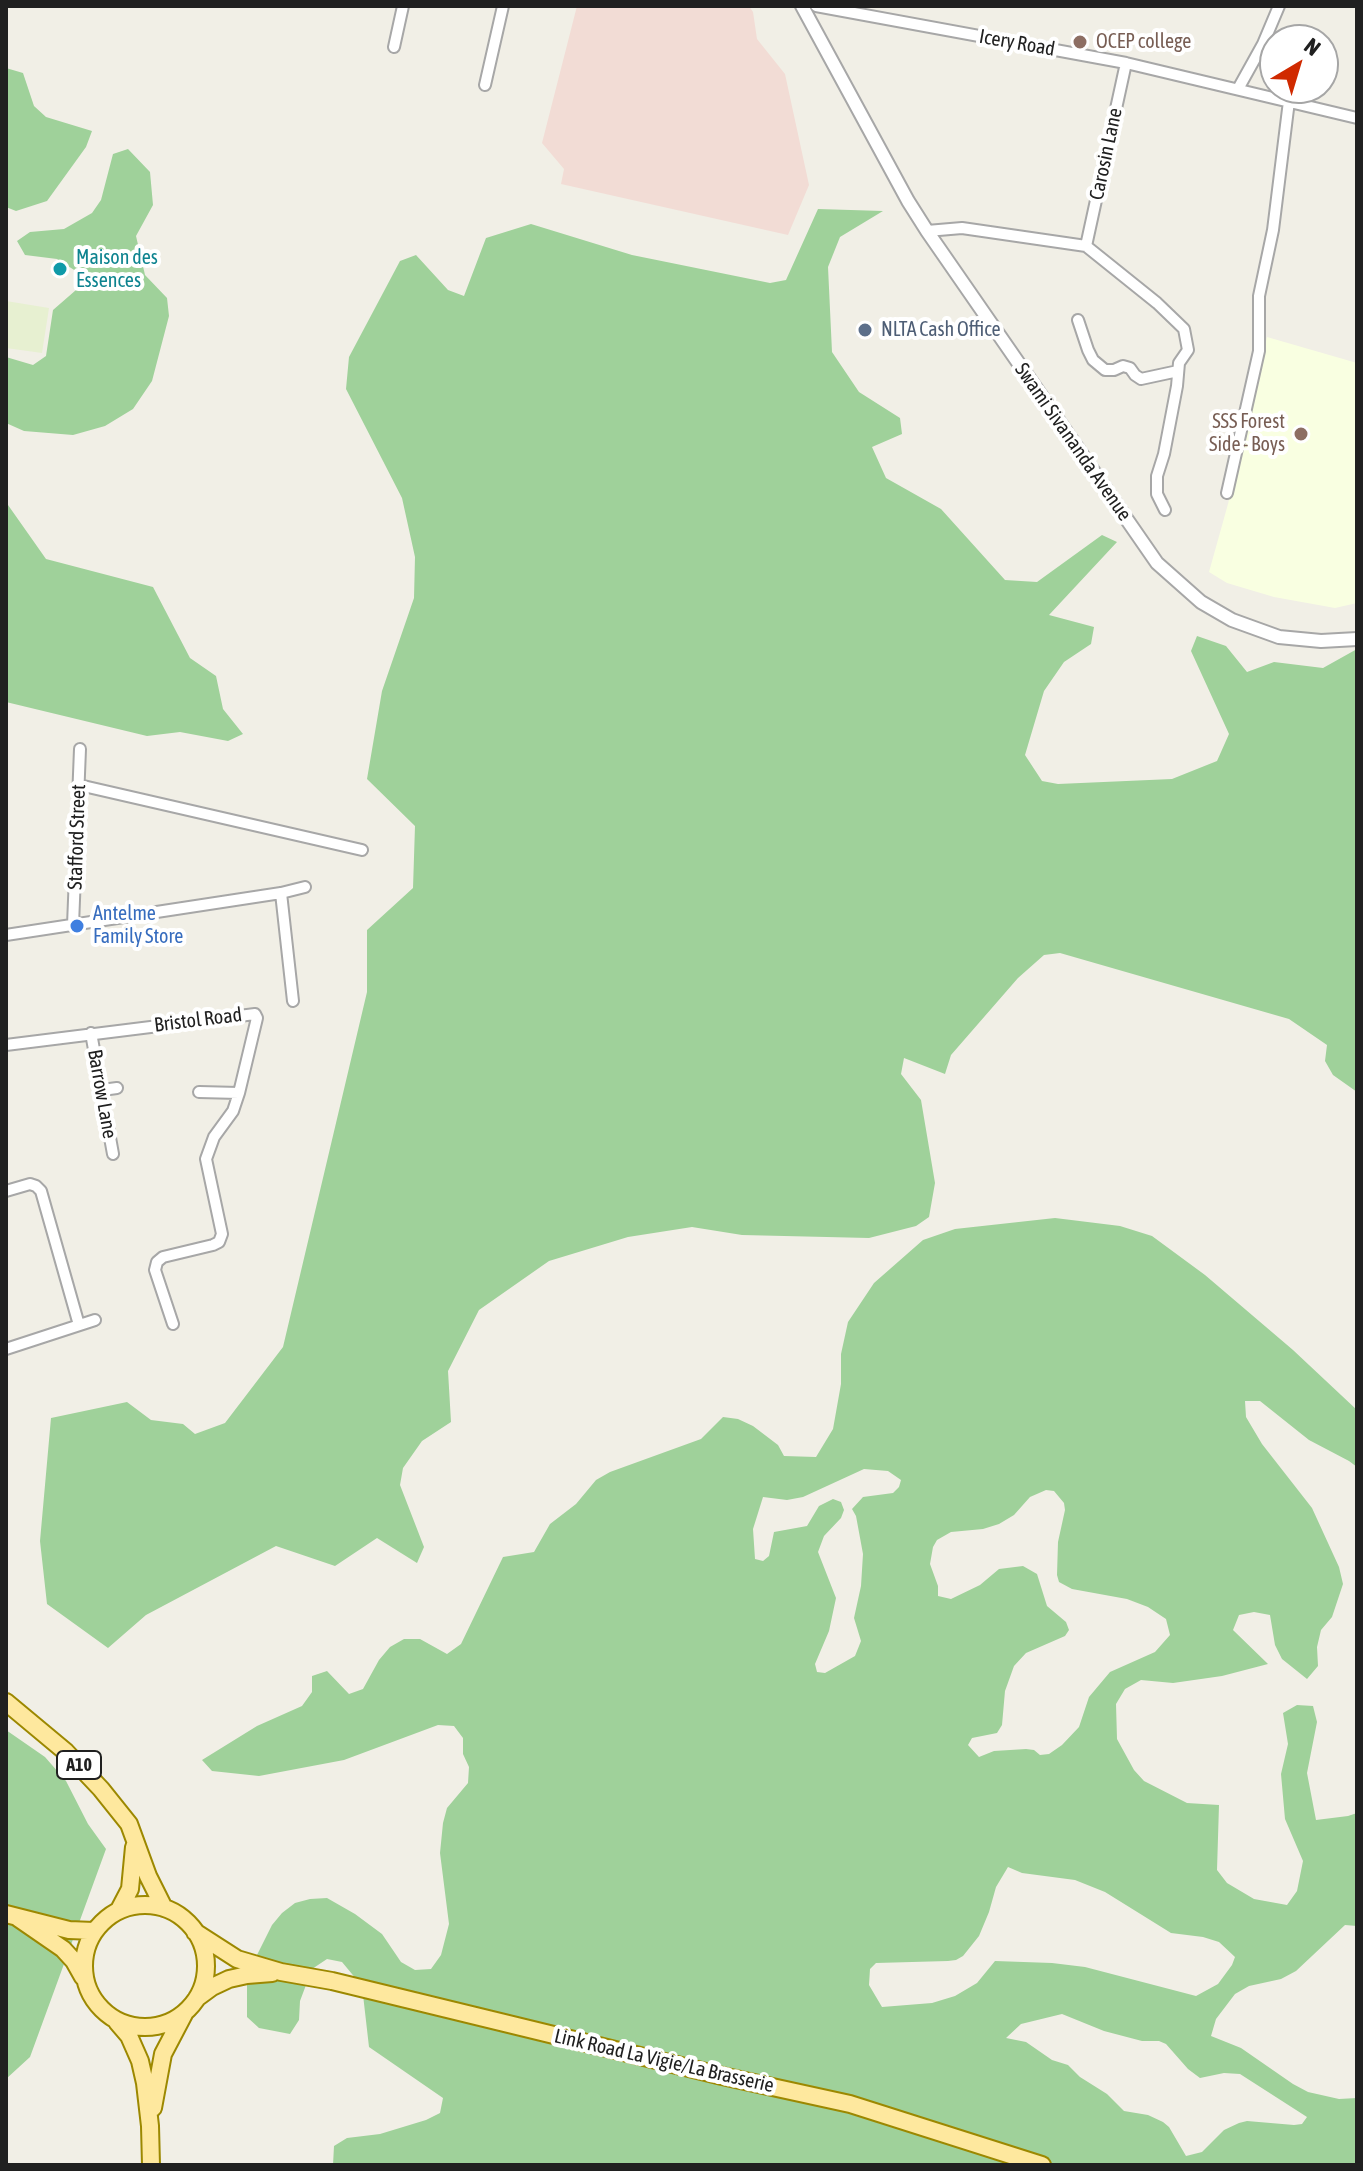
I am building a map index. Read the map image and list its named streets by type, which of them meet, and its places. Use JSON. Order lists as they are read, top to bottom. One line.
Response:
{"streets":{"main road":["A10","Link Road La Vigie/La Brasserie"],"street":["Icery Road","Carosin Lane","Swami Sivananda Avenue","Stafford Street","Bristol Road","Barrow Lane"]},"crossings":[["Icery Road","Carosin Lane"],["Bristol Road","Barrow Lane"]],"places":["OCEP college","Maison des Essences","NLTA Cash Office","SSS Forest Side - Boys","Antelme Family Store"],"north":"top right"}
